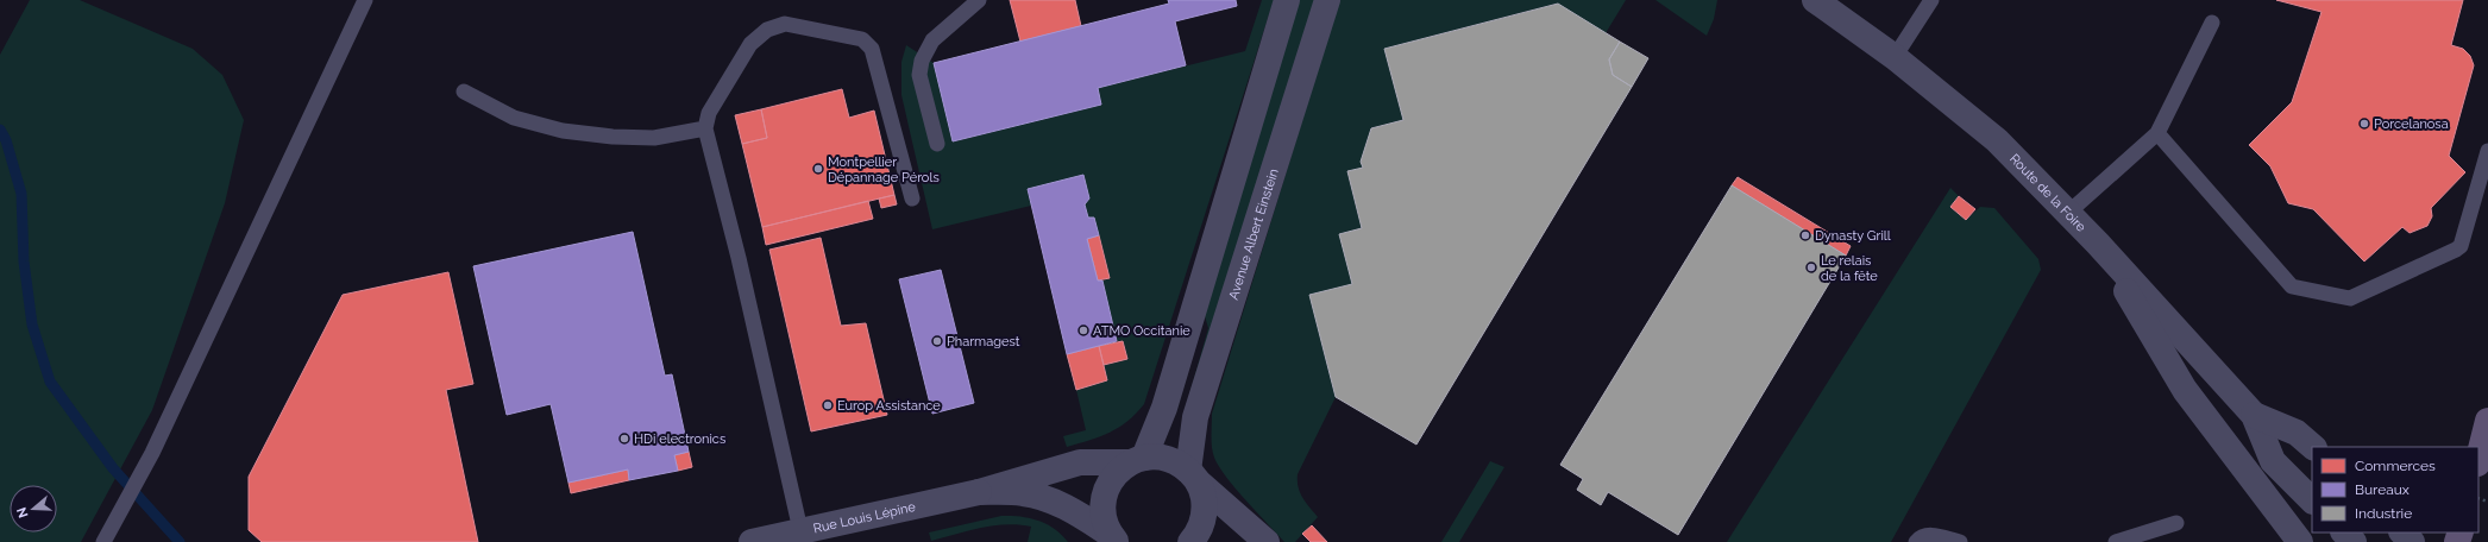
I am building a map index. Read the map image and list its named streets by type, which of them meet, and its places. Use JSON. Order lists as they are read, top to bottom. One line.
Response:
{"streets":{"street":["Route de la Foire","Avenue Albert Einstein","Rue Louis Lépine"]},"crossings":[["Avenue Albert Einstein","Rue Louis Lépine"]],"places":["Porcelanosa","Montpellier Dépannage Pérols","Dynasty Grill","Le relais de la fête","ATMO Occitanie","Pharmagest","Europ Assistance","HDi electronics"],"legend":["Commerces","Bureaux","Industrie"],"north":"left"}
